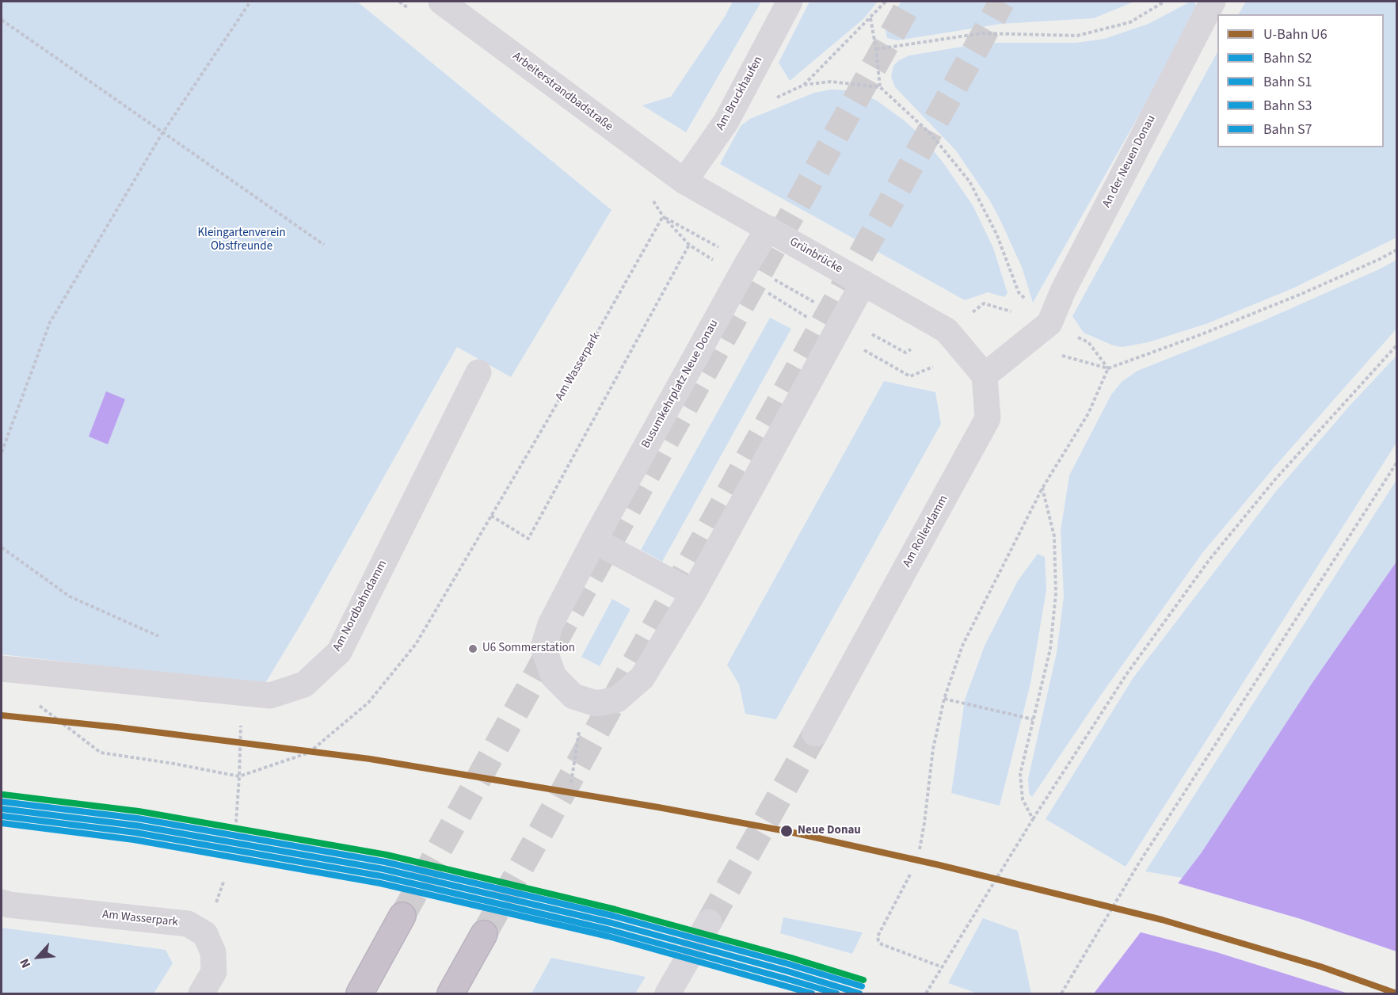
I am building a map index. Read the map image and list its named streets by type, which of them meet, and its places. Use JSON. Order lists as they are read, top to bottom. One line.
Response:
{"streets":{"street":["Arbeiterstrandbadstraße","Am Bruckhaufen","An der Neuen Donau","Grünbrücke","Am Wasserpark","Busumkehrplatz Neue Donau","Am Rollerdamm","Am Nordbahndamm"]},"crossings":[["Arbeiterstrandbadstraße","Am Bruckhaufen"],["Arbeiterstrandbadstraße","Grünbrücke"],["Am Bruckhaufen","Grünbrücke"],["Grünbrücke","Busumkehrplatz Neue Donau"]],"parks":["Kleingartenverein Obstfreunde"],"places":["U6 Sommerstation","Neue Donau"],"lines":["metro line U6","rail line S3","rail line S2","rail line S1","rail line S7"],"legend":["U-Bahn U6","Bahn S2","Bahn S1","Bahn S3","Bahn S7"],"north":"bottom left"}
